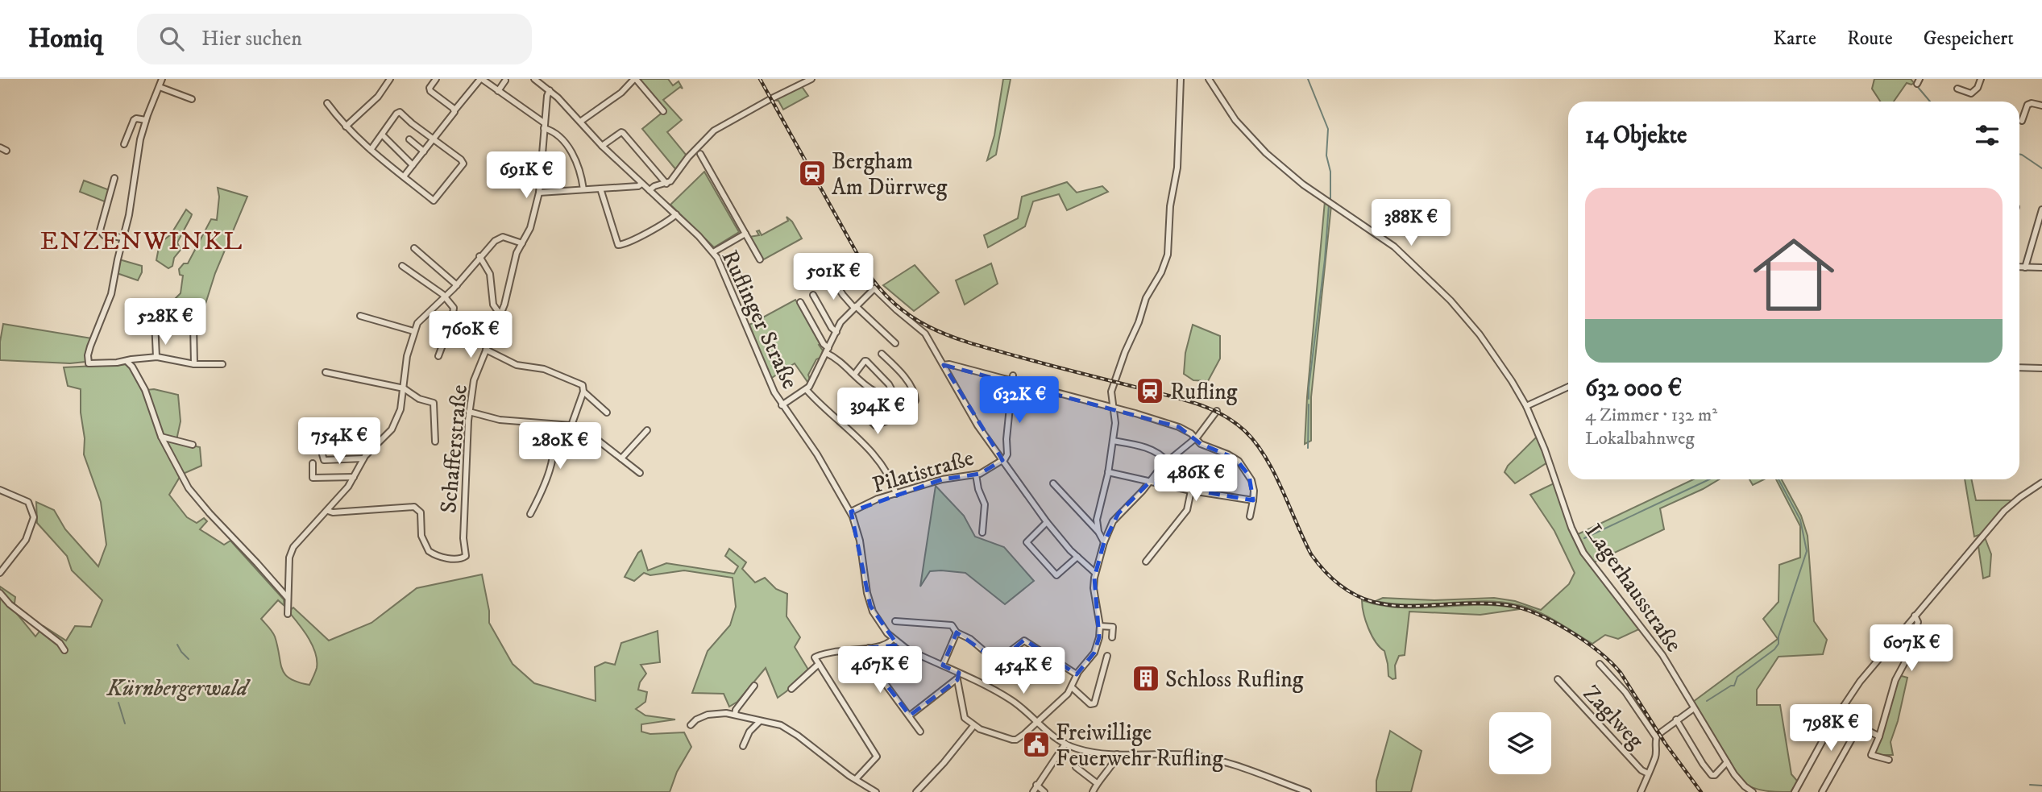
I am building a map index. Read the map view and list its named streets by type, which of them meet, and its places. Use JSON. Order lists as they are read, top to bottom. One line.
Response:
{"streets":{"street":["Ruflinger Straße","Schafferstraße","Pilatistraße","Lagerhausstraße","Zaglweg"]},"crossings":[["Ruflinger Straße","Schafferstraße"],["Ruflinger Straße","Pilatistraße"]],"districts":["ENZENWINKL"],"parks":["Kürnbergerwald"],"places":{"station":["Bergham Am Dürrweg","Rufling"],"building":["Schloss Rufling"],"public building":["Freiwillige Feuerwehr Rufling"]},"page":{"header":"Homiq","search":"Hier suchen","nav":["Karte","Route","Gespeichert"],"heading":"14 Objekte","price":["691K €","388K €","501K €","528K €","760K €","632K €","394K €","754K €","280K €","486K €","607K €","467K €","454K €","798K €"],"list":[{"name":"632 000 €","note":"4 Zimmer · 132 m² · Lokalbahnweg"}]}}
